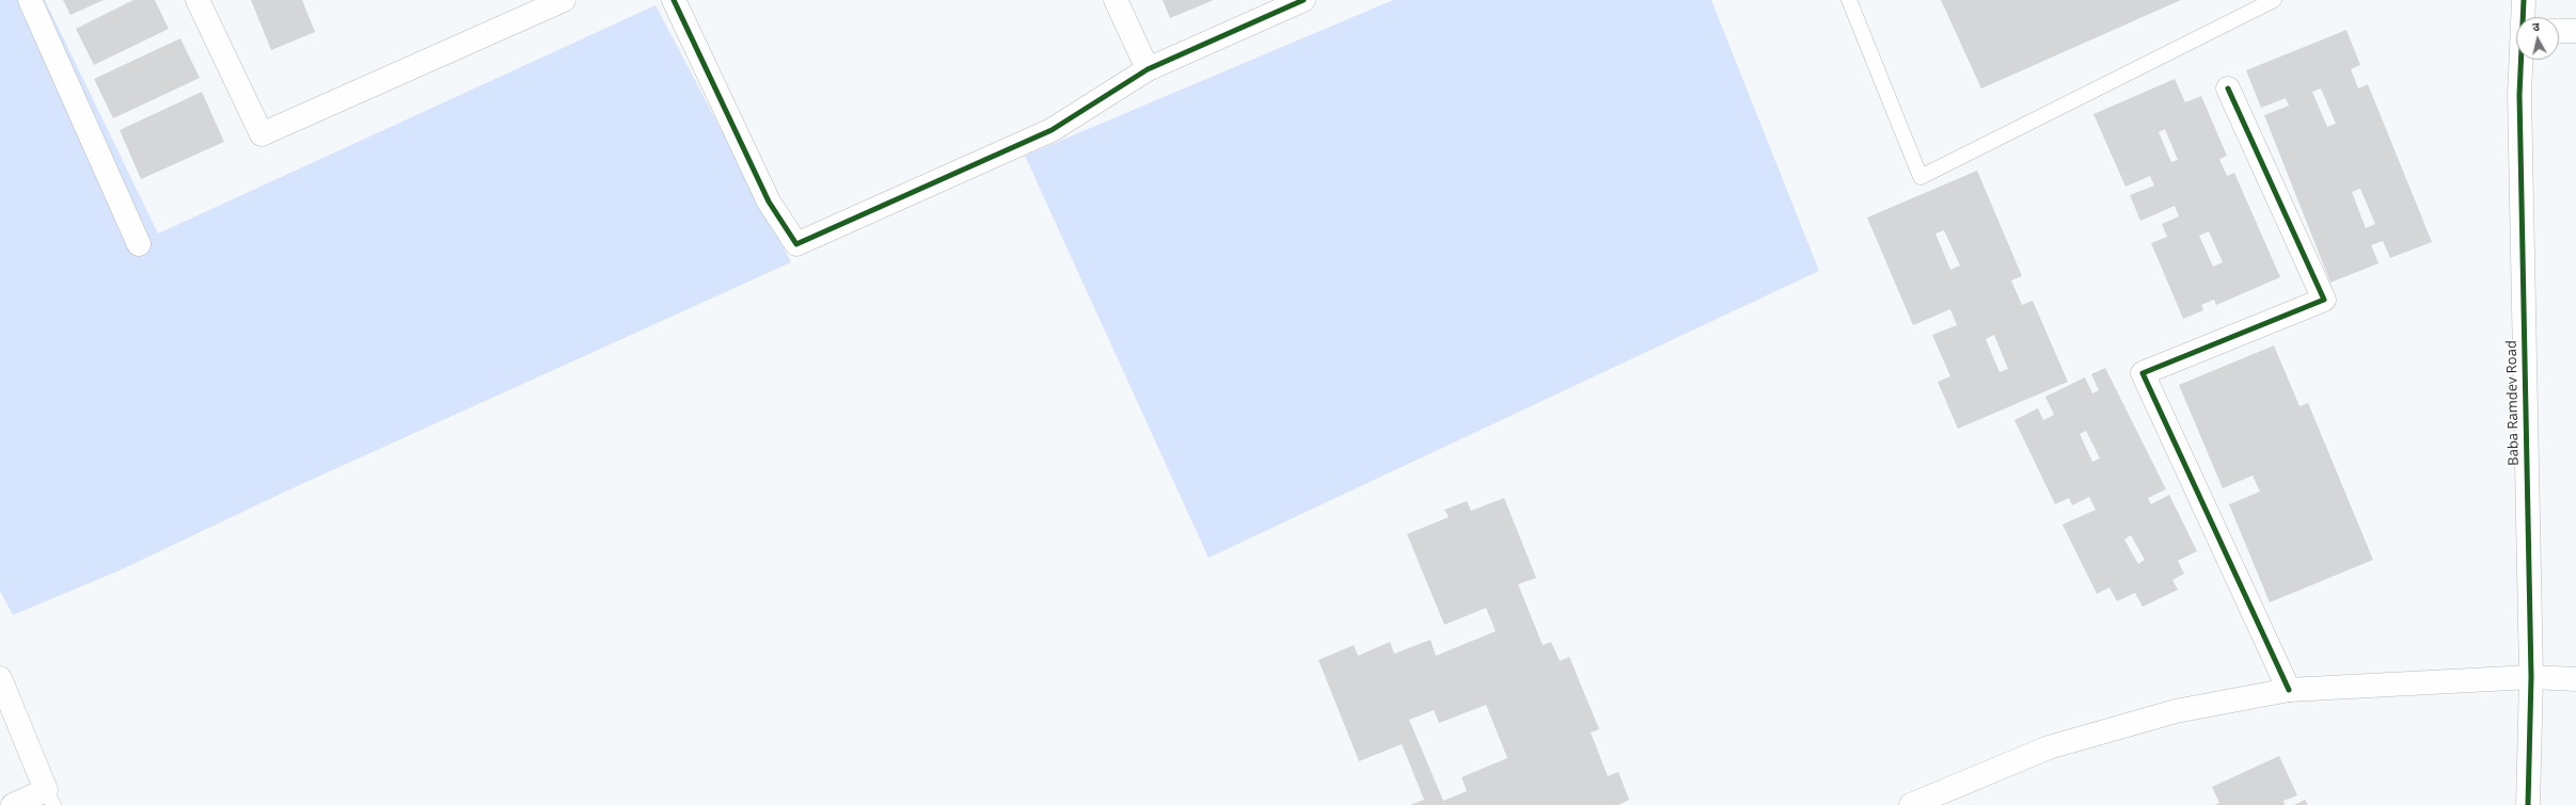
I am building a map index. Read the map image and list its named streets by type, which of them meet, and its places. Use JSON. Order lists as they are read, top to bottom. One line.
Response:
{"streets":{"street":["Baba Ramdev Road"]},"north":"top"}
